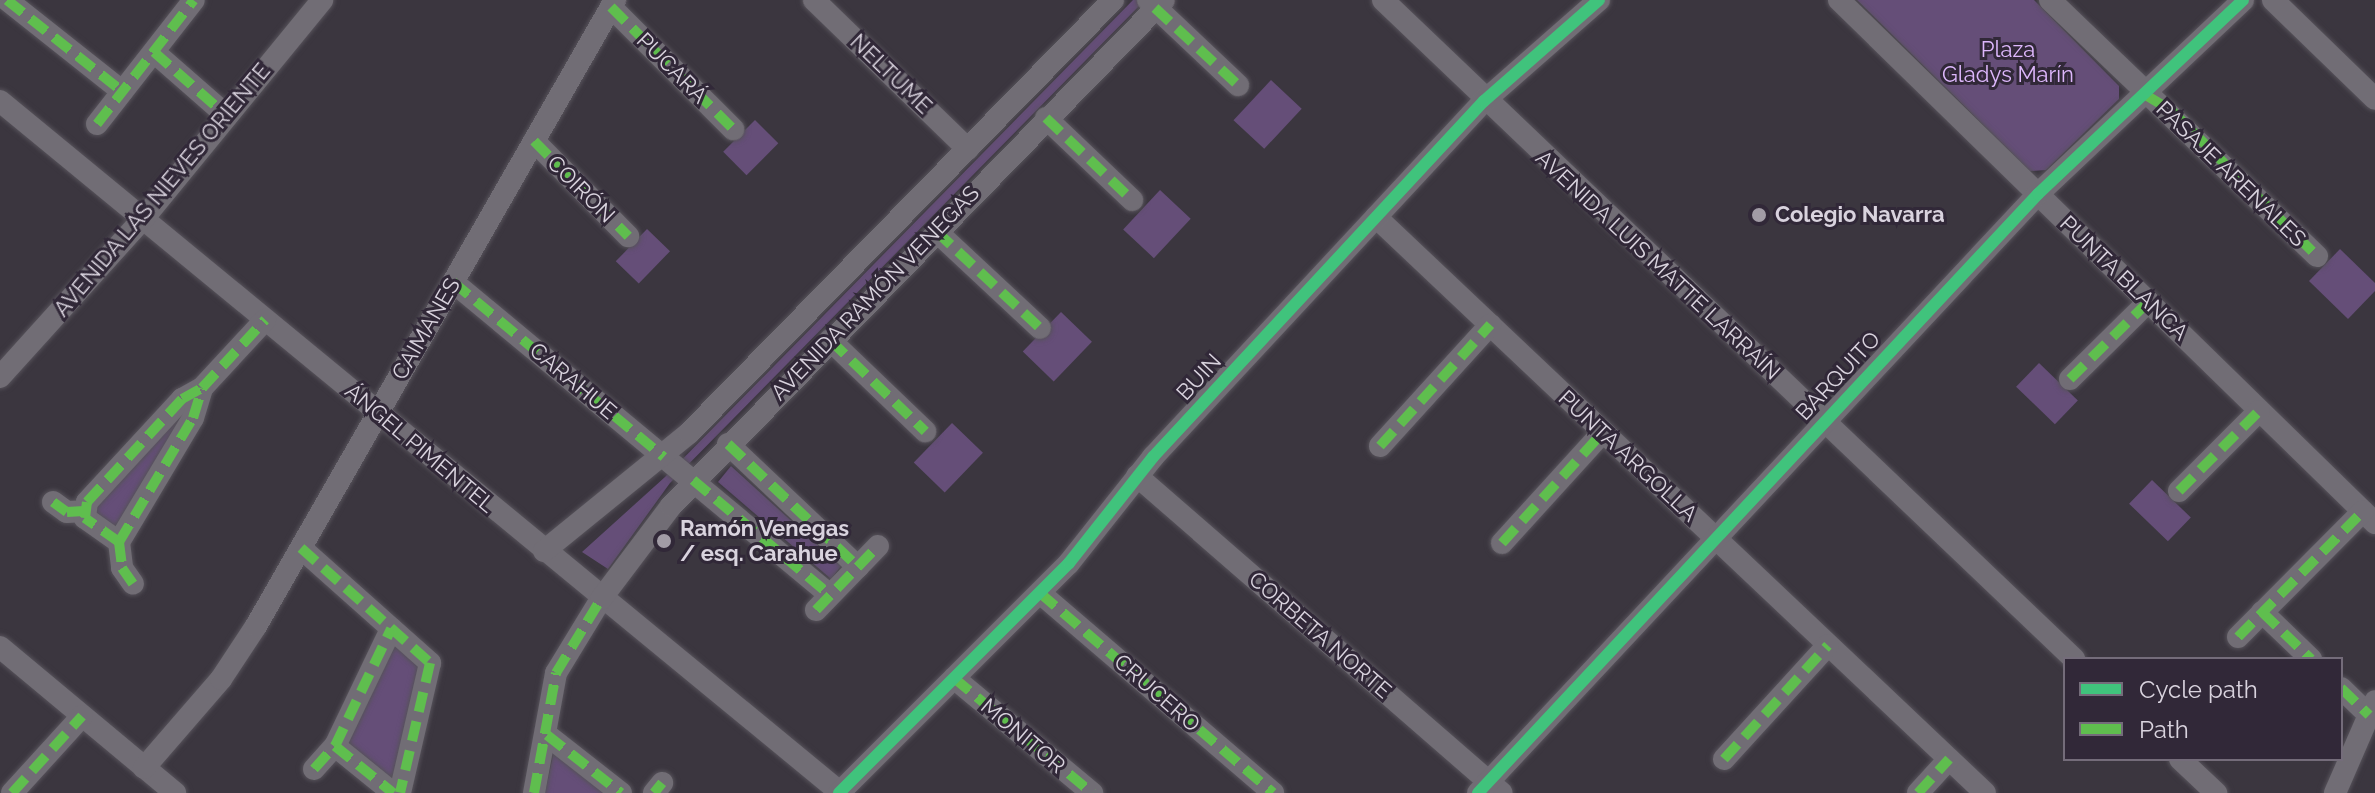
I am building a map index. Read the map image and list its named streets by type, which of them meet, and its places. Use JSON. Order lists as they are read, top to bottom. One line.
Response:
{"streets":{"street":["PUCARÁ","NELTUME","PASAJE ARENALES","COIRÓN","AVENIDA LAS NIEVES ORIENTE","AVENIDA LUIS MATTE LARRAÍN","PUNTA BLANCA","AVENIDA RAMÓN VENEGAS","CAIMANES","BARQUITO","BUIN","CARAHUE","ÁNGEL PIMENTEL","PUNTA ARGOLLA","CORBETA NORTE","CRUCERO","MONITOR"]},"crossings":[["PUCARÁ","CAIMANES"],["NELTUME","AVENIDA RAMÓN VENEGAS"],["PASAJE ARENALES","BARQUITO"],["COIRÓN","CAIMANES"],["AVENIDA LAS NIEVES ORIENTE","ÁNGEL PIMENTEL"],["AVENIDA LUIS MATTE LARRAÍN","BARQUITO"],["AVENIDA LUIS MATTE LARRAÍN","BUIN"],["PUNTA BLANCA","BARQUITO"],["AVENIDA RAMÓN VENEGAS","CARAHUE"],["AVENIDA RAMÓN VENEGAS","ÁNGEL PIMENTEL"],["CAIMANES","CARAHUE"],["CAIMANES","ÁNGEL PIMENTEL"],["BARQUITO","PUNTA ARGOLLA"],["BARQUITO","CORBETA NORTE"],["BUIN","ÁNGEL PIMENTEL"],["BUIN","PUNTA ARGOLLA"],["BUIN","CORBETA NORTE"],["BUIN","CRUCERO"],["BUIN","MONITOR"]],"parks":["Plaza Gladys Marín"],"places":["Colegio Navarra","Ramón Venegas / esq. Carahue"],"legend":["Cycle path","Path"]}
